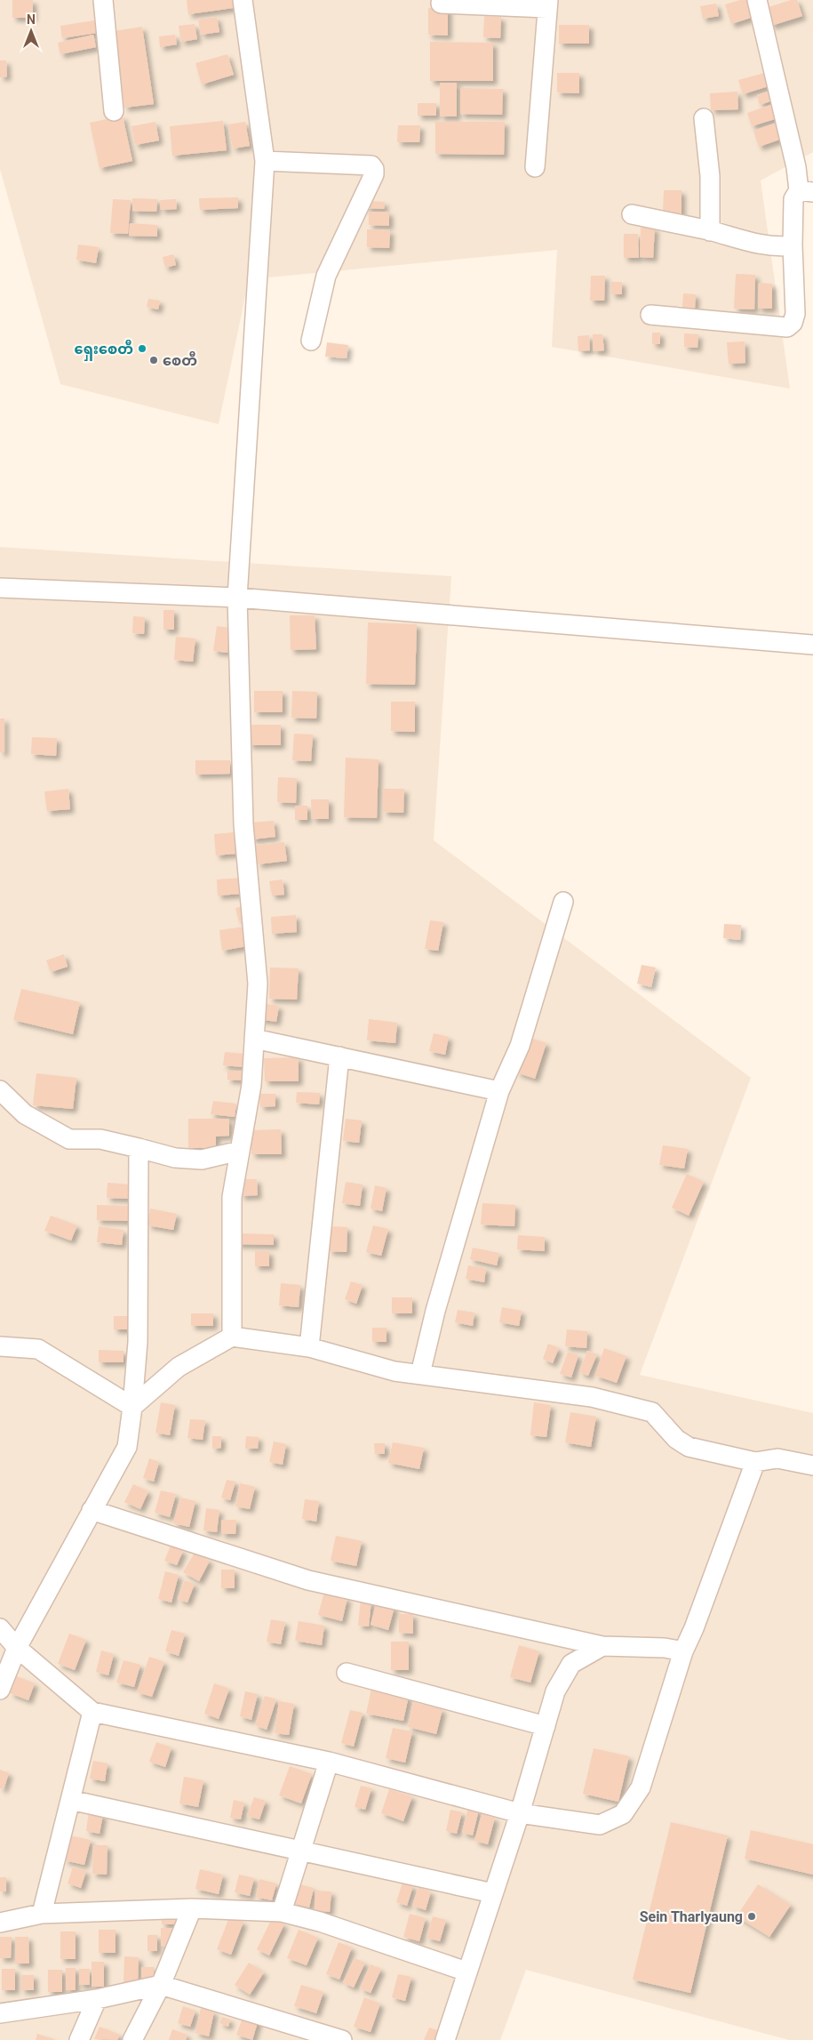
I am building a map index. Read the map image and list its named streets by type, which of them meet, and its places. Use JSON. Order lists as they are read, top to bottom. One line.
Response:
{"places":["ရှေးစေတီ","စေတီ","Sein Tharlyaung"],"north":"top"}
